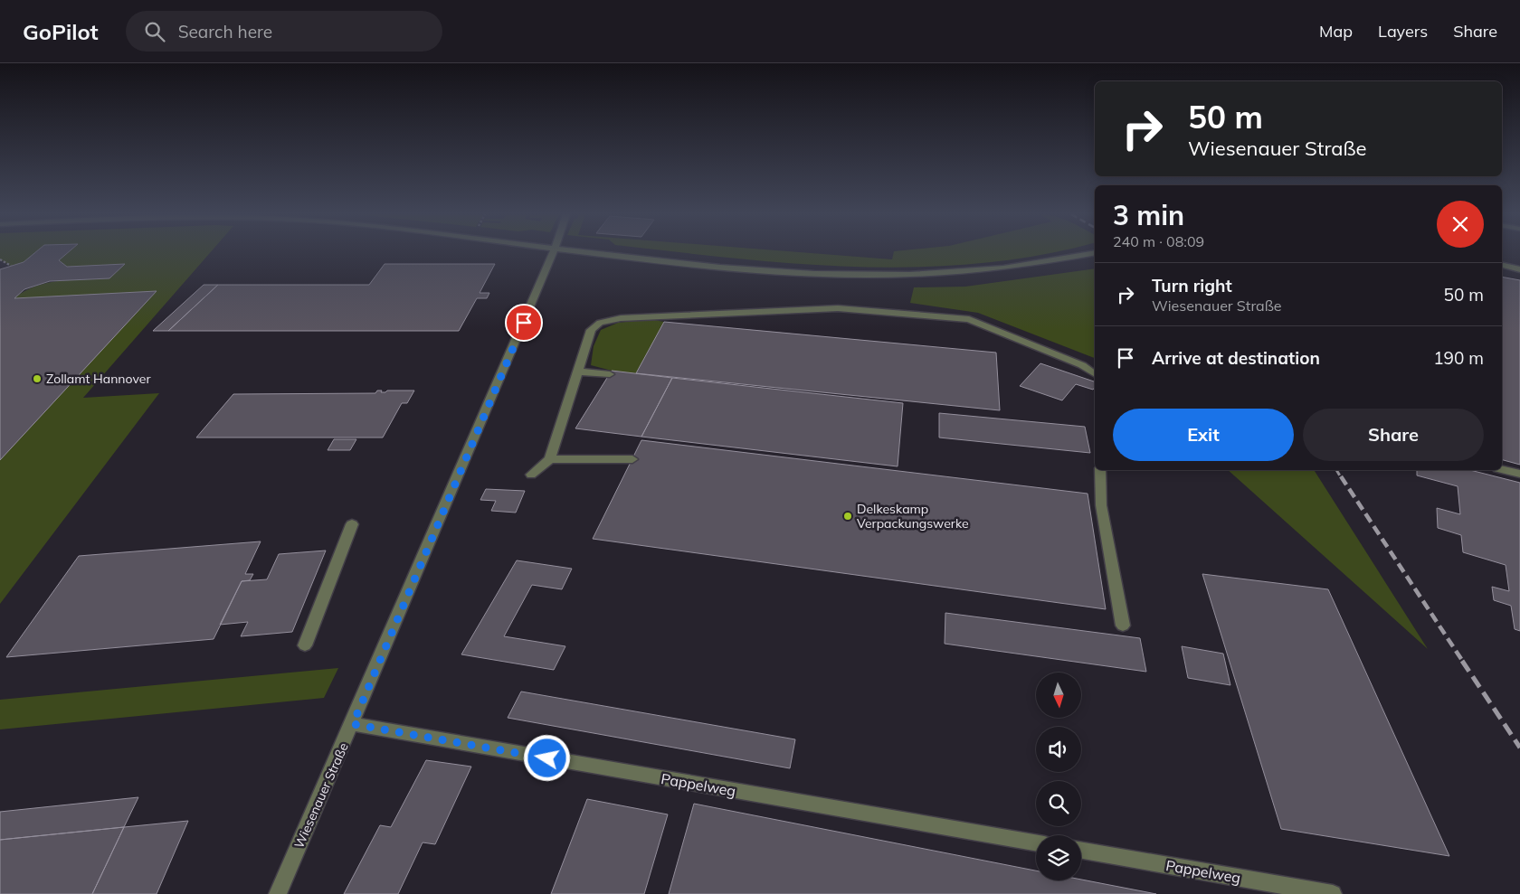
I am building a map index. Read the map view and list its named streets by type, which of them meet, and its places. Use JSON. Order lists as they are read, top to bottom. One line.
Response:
{"streets":{"street":["Pappelweg","Wiesenauer Straße"]},"crossings":[["Pappelweg","Wiesenauer Straße"]],"places":["Zollamt Hannover","Delkeskamp Verpackungswerke"],"north":"bottom","page":{"header":"GoPilot","search":"Search here","nav":["Map","Layers","Share"],"turn":["50 m","Wiesenauer Straße"],"heading":["3 min","240 m · 08:09"],"list":[{"name":"Turn right","note":"Wiesenauer Straße","value":"50 m"},{"name":"Arrive at destination","value":"190 m"}],"buttons":["Exit","Share"]}}
